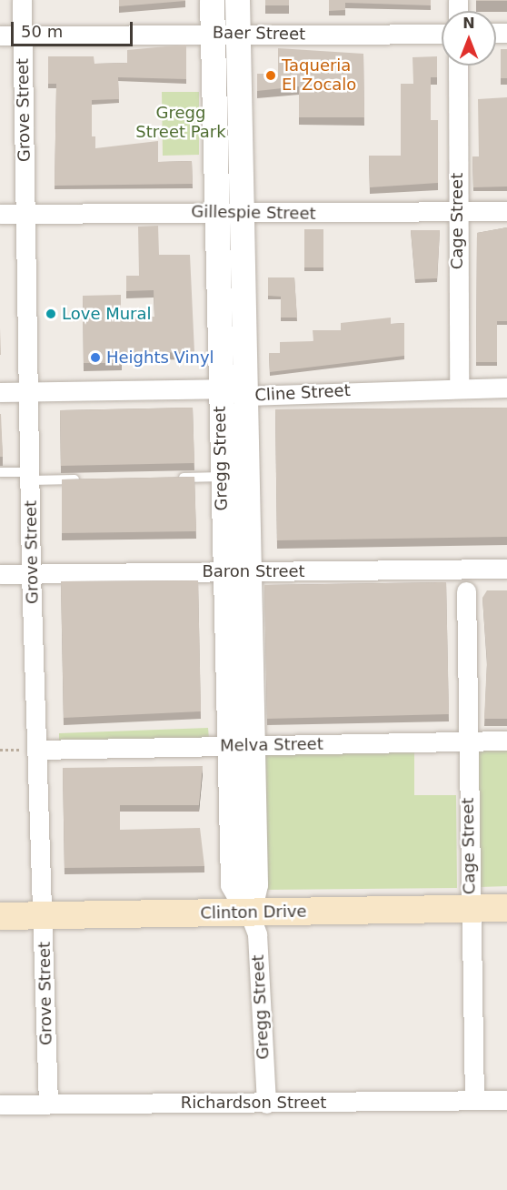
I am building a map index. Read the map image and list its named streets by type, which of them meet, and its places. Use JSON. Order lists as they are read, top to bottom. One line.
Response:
{"streets":{"main road":["Clinton Drive"],"street":["Baer Street","Grove Street","Gillespie Street","Cage Street","Cline Street","Gregg Street","Baron Street","Melva Street","Richardson Street"]},"crossings":[["Baer Street","Grove Street"],["Baer Street","Gregg Street"],["Grove Street","Gillespie Street"],["Grove Street","Cline Street"],["Grove Street","Baron Street"],["Grove Street","Melva Street"],["Grove Street","Clinton Drive"],["Grove Street","Richardson Street"],["Gillespie Street","Cage Street"],["Gillespie Street","Gregg Street"],["Cage Street","Cline Street"],["Cage Street","Melva Street"],["Cage Street","Clinton Drive"],["Cage Street","Richardson Street"],["Cline Street","Gregg Street"],["Gregg Street","Baron Street"],["Gregg Street","Melva Street"],["Gregg Street","Clinton Drive"],["Gregg Street","Richardson Street"]],"parks":["Gregg Street Park"],"places":["Taqueria El Zocalo","Love Mural","Heights Vinyl"],"scale_bar":"50 m","north":"top"}
